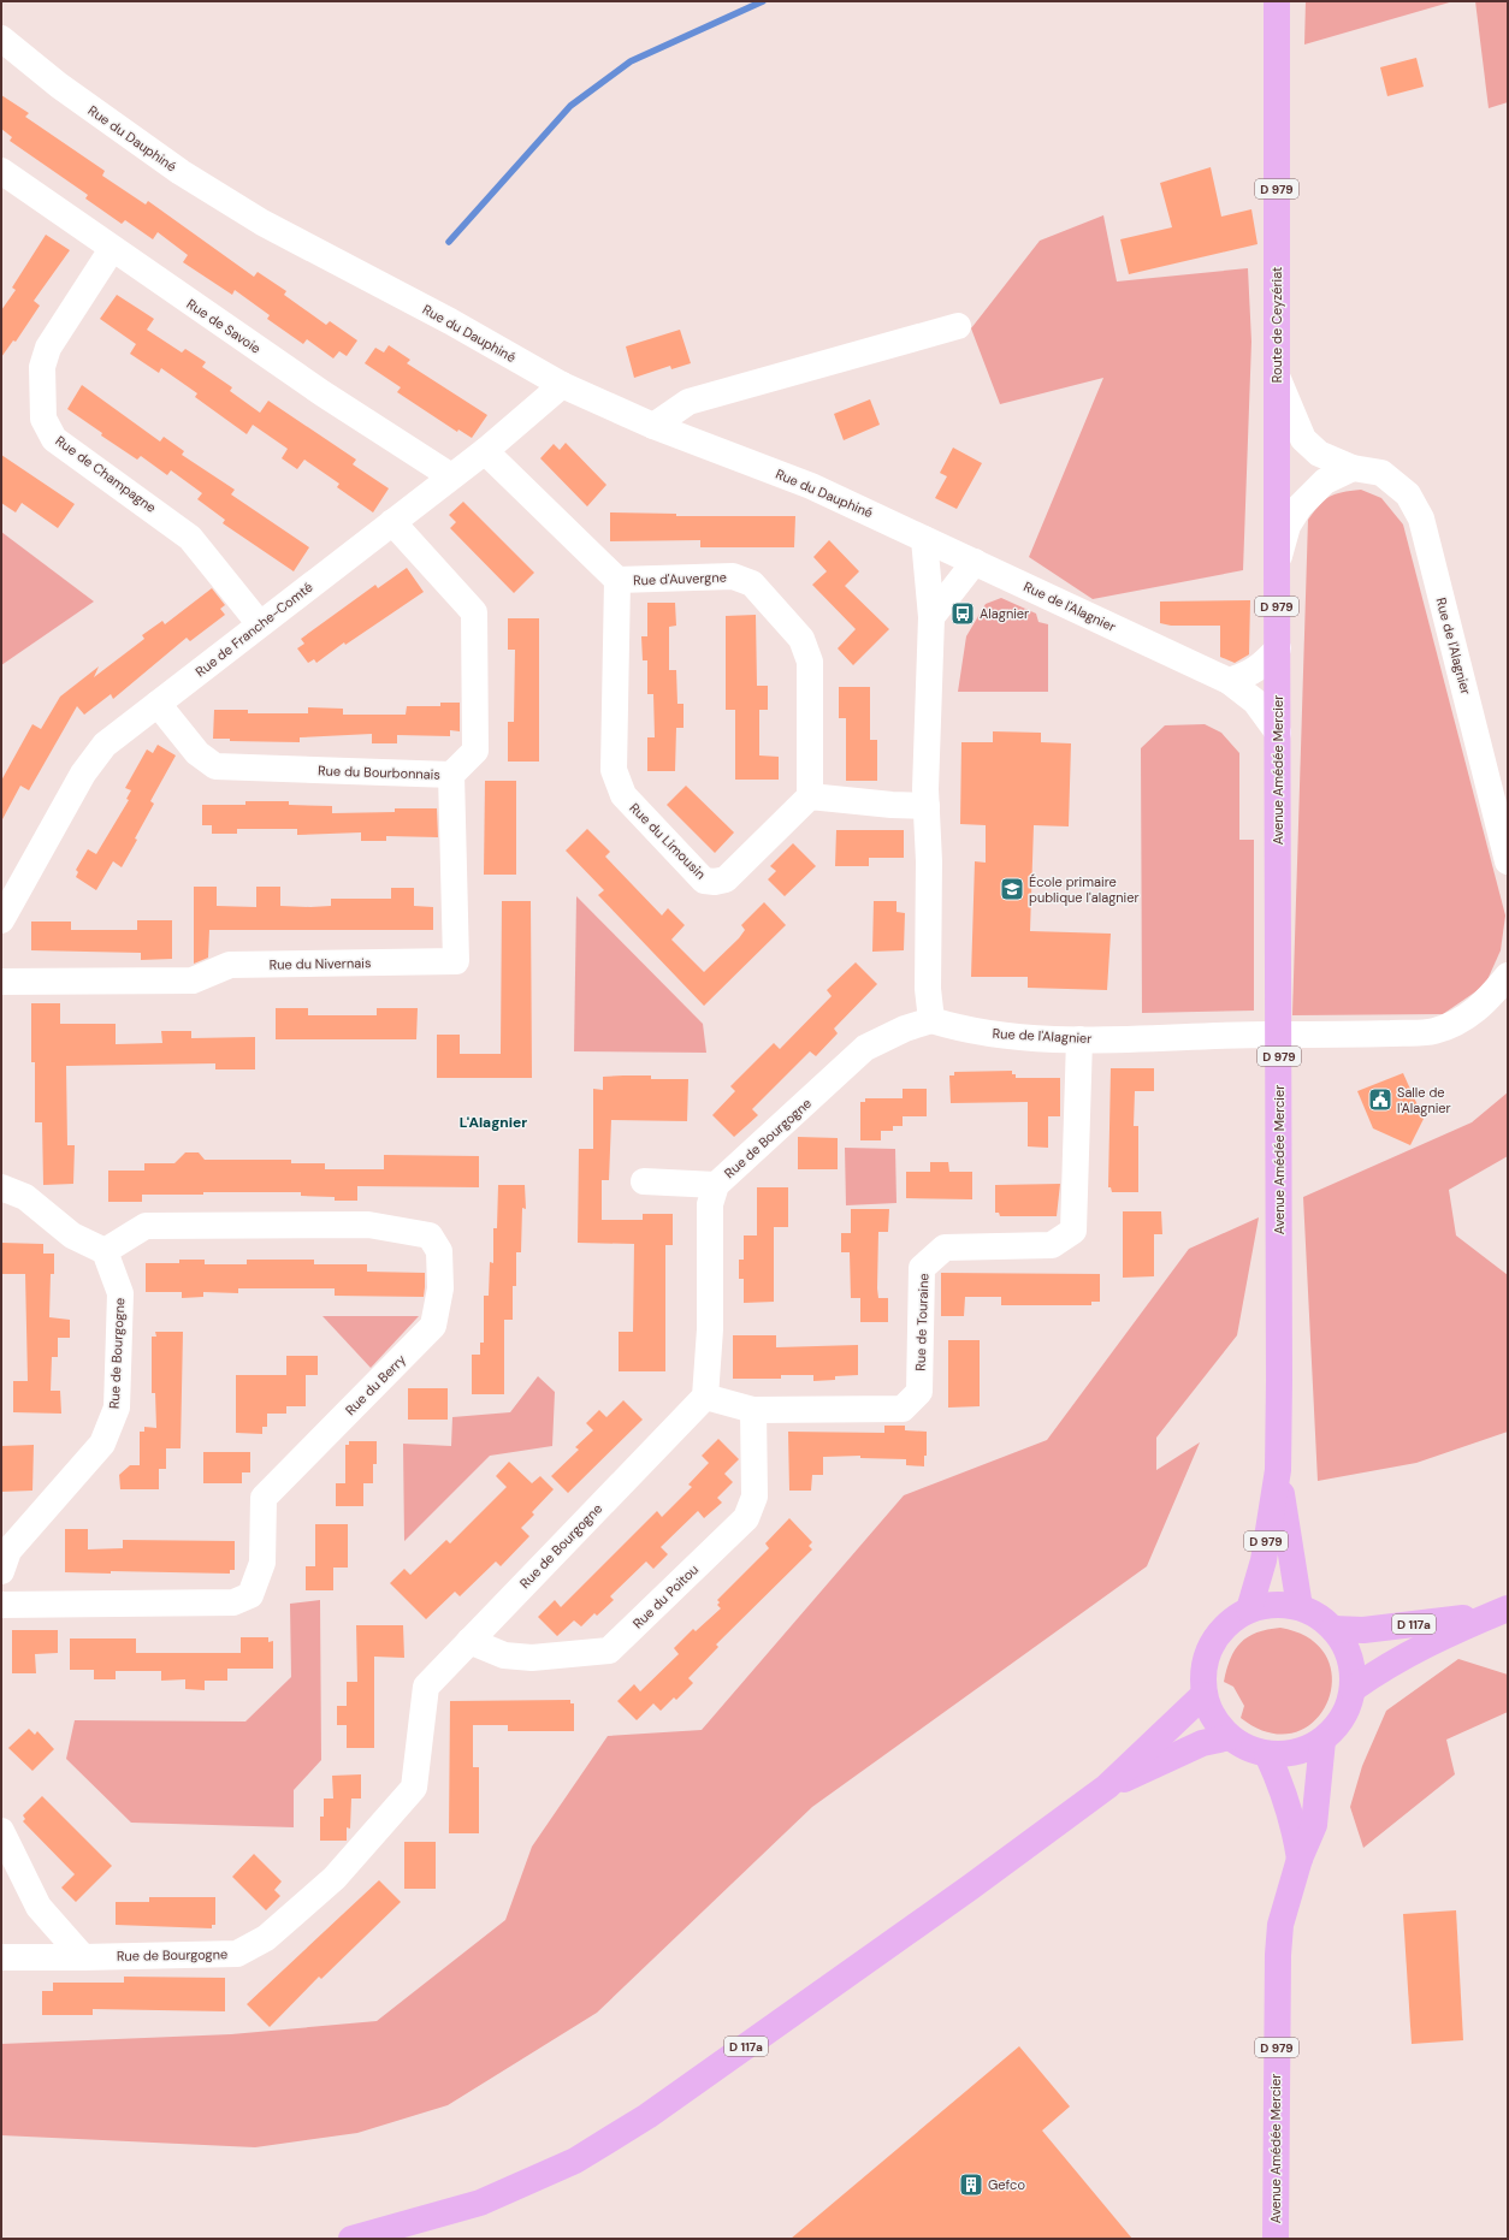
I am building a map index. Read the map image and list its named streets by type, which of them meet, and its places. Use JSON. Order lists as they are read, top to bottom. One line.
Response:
{"streets":{"main road":["D 979","Route de Ceyzériat","Avenue Amédée Mercier","D 117a"],"street":["Rue du Dauphiné","Rue de Savoie","Rue de Champagne","Rue d'Auvergne","Rue de l'Alagnier","Rue de Franche-Comté","Rue du Bourbonnais","Rue du Limousin","Rue du Nivernais","Rue de Bourgogne","Rue de Touraine","Rue du Berry","Rue du Poitou"]},"crossings":[["Rue du Dauphiné","Rue de l'Alagnier"],["Rue du Dauphiné","Rue de Franche-Comté"],["Route de Ceyzériat","Rue de l'Alagnier"],["Route de Ceyzériat","Avenue Amédée Mercier"],["Rue de Savoie","Rue de Champagne"],["Rue de Savoie","Rue de Franche-Comté"],["Rue de Champagne","Rue de Franche-Comté"],["Rue d'Auvergne","Rue de Franche-Comté"],["Rue d'Auvergne","Rue du Limousin"],["Rue de l'Alagnier","Avenue Amédée Mercier"],["Rue de l'Alagnier","Rue de Bourgogne"],["Rue de l'Alagnier","Rue de Touraine"],["Rue de Franche-Comté","Rue du Bourbonnais"],["Avenue Amédée Mercier","D 117a"],["Rue du Bourbonnais","Rue du Nivernais"],["Rue de Bourgogne","Rue de Touraine"],["Rue de Bourgogne","Rue du Berry"],["Rue de Bourgogne","Rue du Poitou"],["Rue de Touraine","Rue du Poitou"]],"districts":["L'Alagnier"],"places":{"bus stop":["Alagnier"],"school or university":["École primaire publique l'alagnier"],"public building":["Salle de l'Alagnier"],"building":["Gefco"]}}
